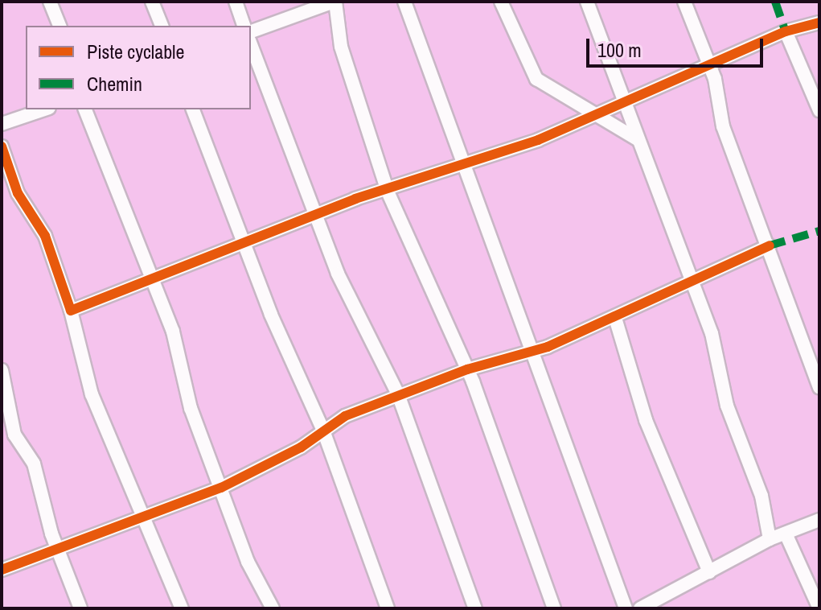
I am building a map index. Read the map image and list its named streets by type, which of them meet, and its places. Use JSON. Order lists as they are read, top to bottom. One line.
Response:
{"legend":["Piste cyclable","Chemin"],"scale_bar":"100 m"}
